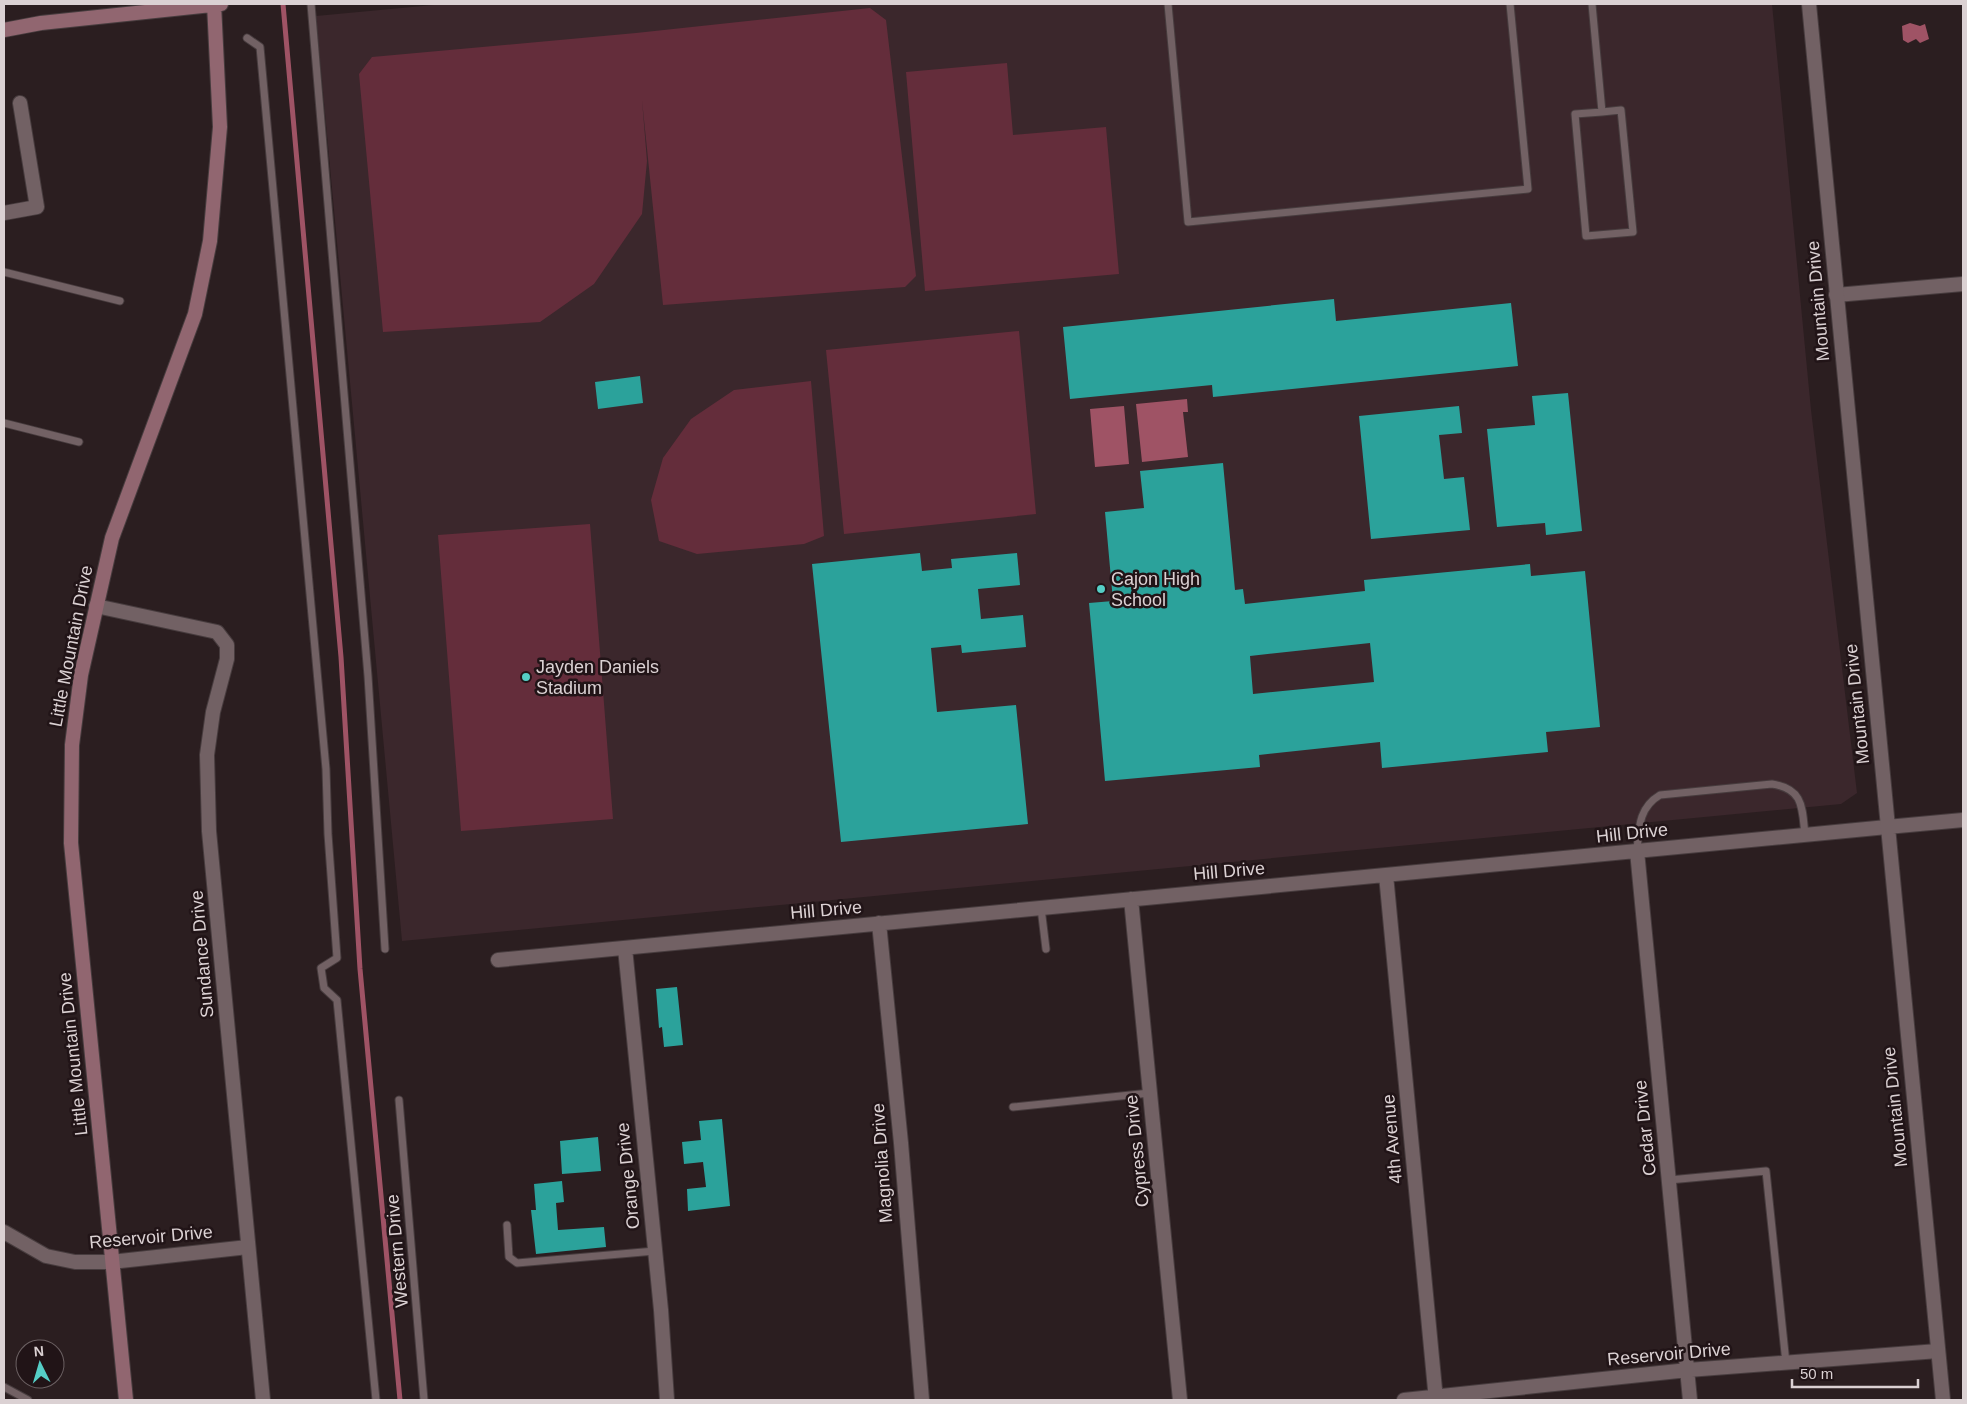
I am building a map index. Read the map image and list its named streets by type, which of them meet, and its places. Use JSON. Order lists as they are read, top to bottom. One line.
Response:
{"streets":{"main road":["Little Mountain Drive"],"street":["Mountain Drive","Hill Drive","Sundance Drive","Cedar Drive","4th Avenue","Cypress Drive","Magnolia Drive","Orange Drive","Reservoir Drive"],"lane":["Western Drive"]},"crossings":[["Mountain Drive","Hill Drive"],["Mountain Drive","Reservoir Drive"],["Little Mountain Drive","Sundance Drive"],["Little Mountain Drive","Reservoir Drive"],["Hill Drive","Cedar Drive"],["Hill Drive","4th Avenue"],["Hill Drive","Cypress Drive"],["Hill Drive","Magnolia Drive"],["Hill Drive","Orange Drive"],["Sundance Drive","Reservoir Drive"],["Cedar Drive","Reservoir Drive"],["4th Avenue","Reservoir Drive"]],"places":["Cajon High School","Jayden Daniels Stadium"],"scale_bar":"50 m","north":"top"}
